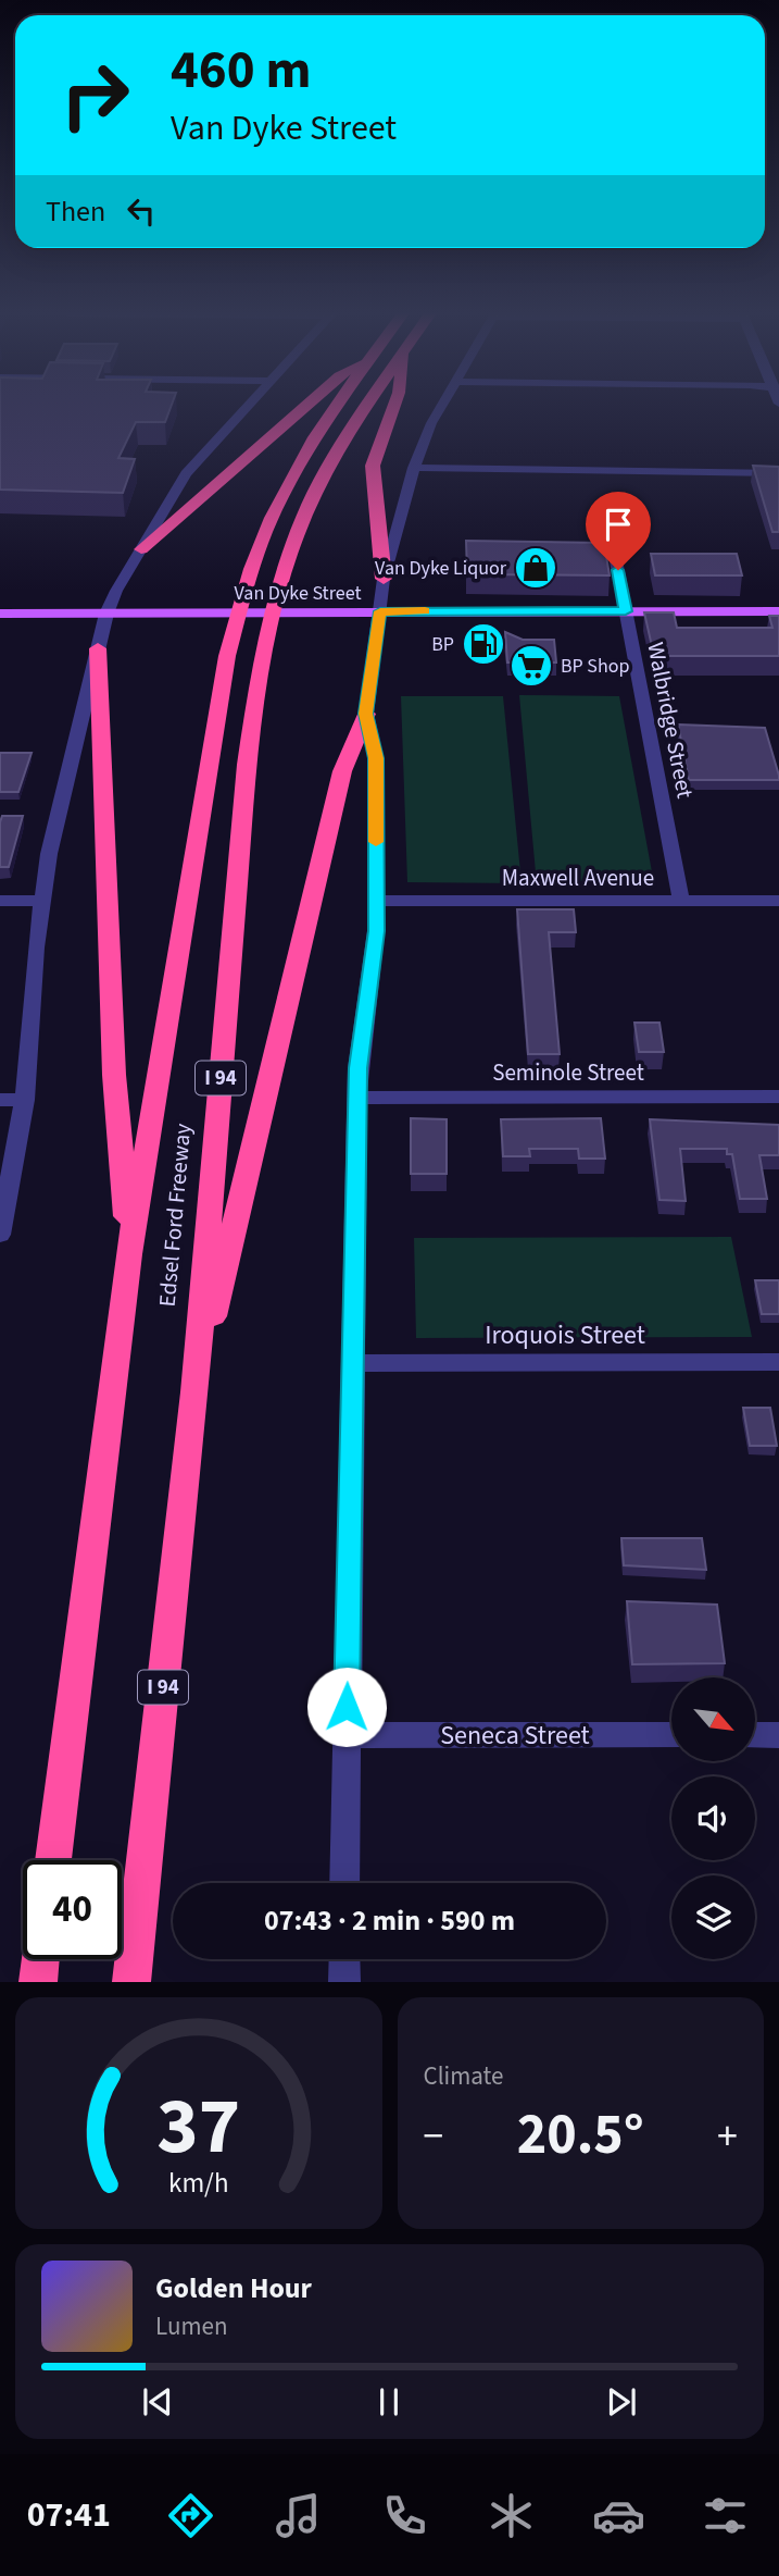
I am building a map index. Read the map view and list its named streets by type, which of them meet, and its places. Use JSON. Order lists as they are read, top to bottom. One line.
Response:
{"streets":{"highway":["I 94","Edsel Ford Freeway"],"main road":["Van Dyke Street"],"street":["Walbridge Street","Maxwell Avenue","Seminole Street","Iroquois Street","Seneca Street"]},"crossings":[["Van Dyke Street","Walbridge Street"],["Walbridge Street","Maxwell Avenue"]],"places":{"shop":["Van Dyke Liquor"],"fuel station":["BP"],"supermarket":["BP Shop"]},"north":"bottom right","page":{"turn":["460 m","Van Dyke Street"],"then":"Then","limit":"40","trip":"07:43 · 2 min · 590 m","tile":"Climate","heat":["−","20.5°","+"],"song":["Golden Hour","Lumen"],"tabs":"07:41","gauge":["37","km/h"]}}
